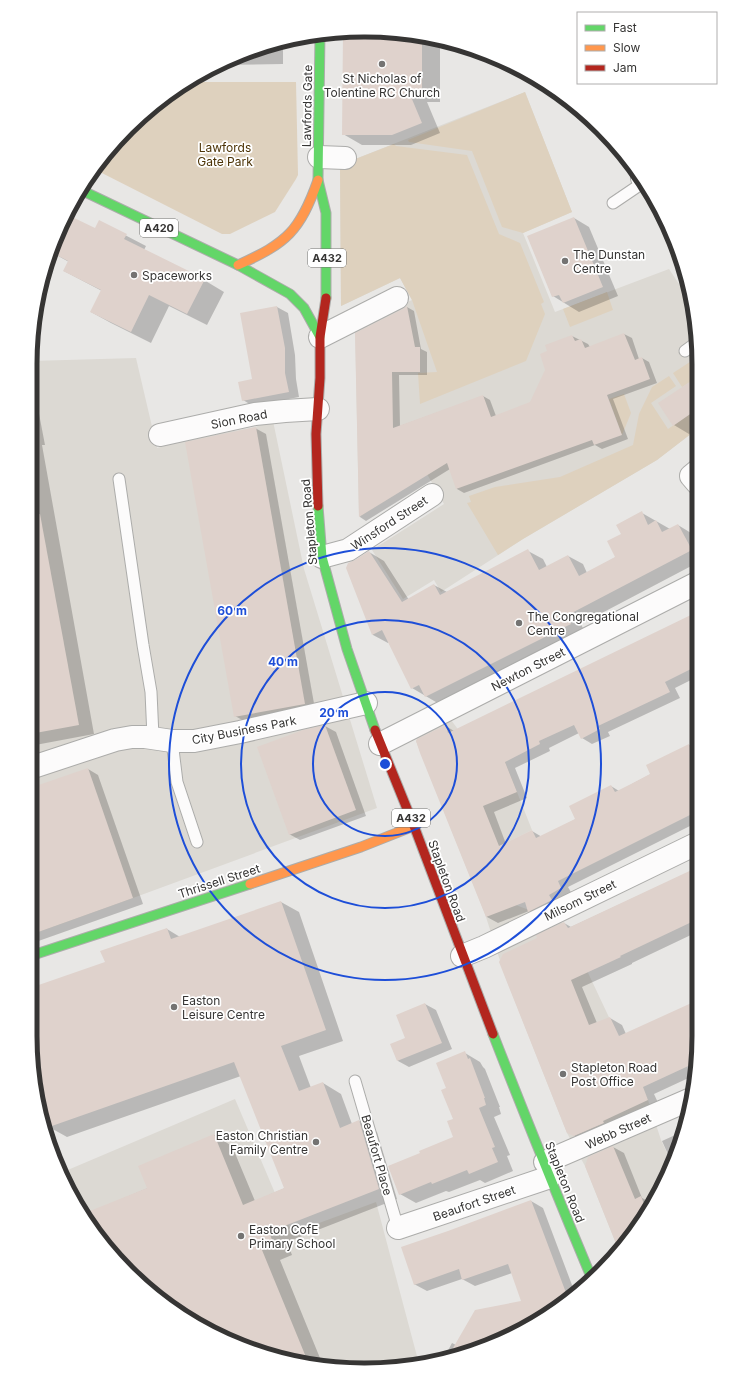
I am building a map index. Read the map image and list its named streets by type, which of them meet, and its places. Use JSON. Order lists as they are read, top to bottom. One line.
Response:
{"streets":{"main road":["Lawfords Gate","A420","A432","Stapleton Road","Thrissell Street"],"street":["Sion Road","Winsford Street","Newton Street","City Business Park","Milsom Street","Webb Street","Beaufort Street"],"lane":["Beaufort Place"]},"crossings":[["Lawfords Gate","A432"],["A420","A432"],["A432","Stapleton Road"],["Sion Road","Stapleton Road"],["Stapleton Road","Winsford Street"],["Stapleton Road","Newton Street"],["Stapleton Road","City Business Park"],["Stapleton Road","Thrissell Street"],["Stapleton Road","Milsom Street"],["Stapleton Road","Webb Street"],["Stapleton Road","Beaufort Street"],["Webb Street","Beaufort Street"],["Beaufort Place","Beaufort Street"]],"parks":["Lawfords Gate Park"],"places":["St Nicholas of Tolentine RC Church","The Dunstan Centre","Spaceworks","The Congregational Centre","Easton Leisure Centre","Stapleton Road Post Office","Easton Christian Family Centre","Easton CofE Primary School"],"legend":["Fast","Slow","Jam"],"rings":["60 m","40 m","20 m"]}
